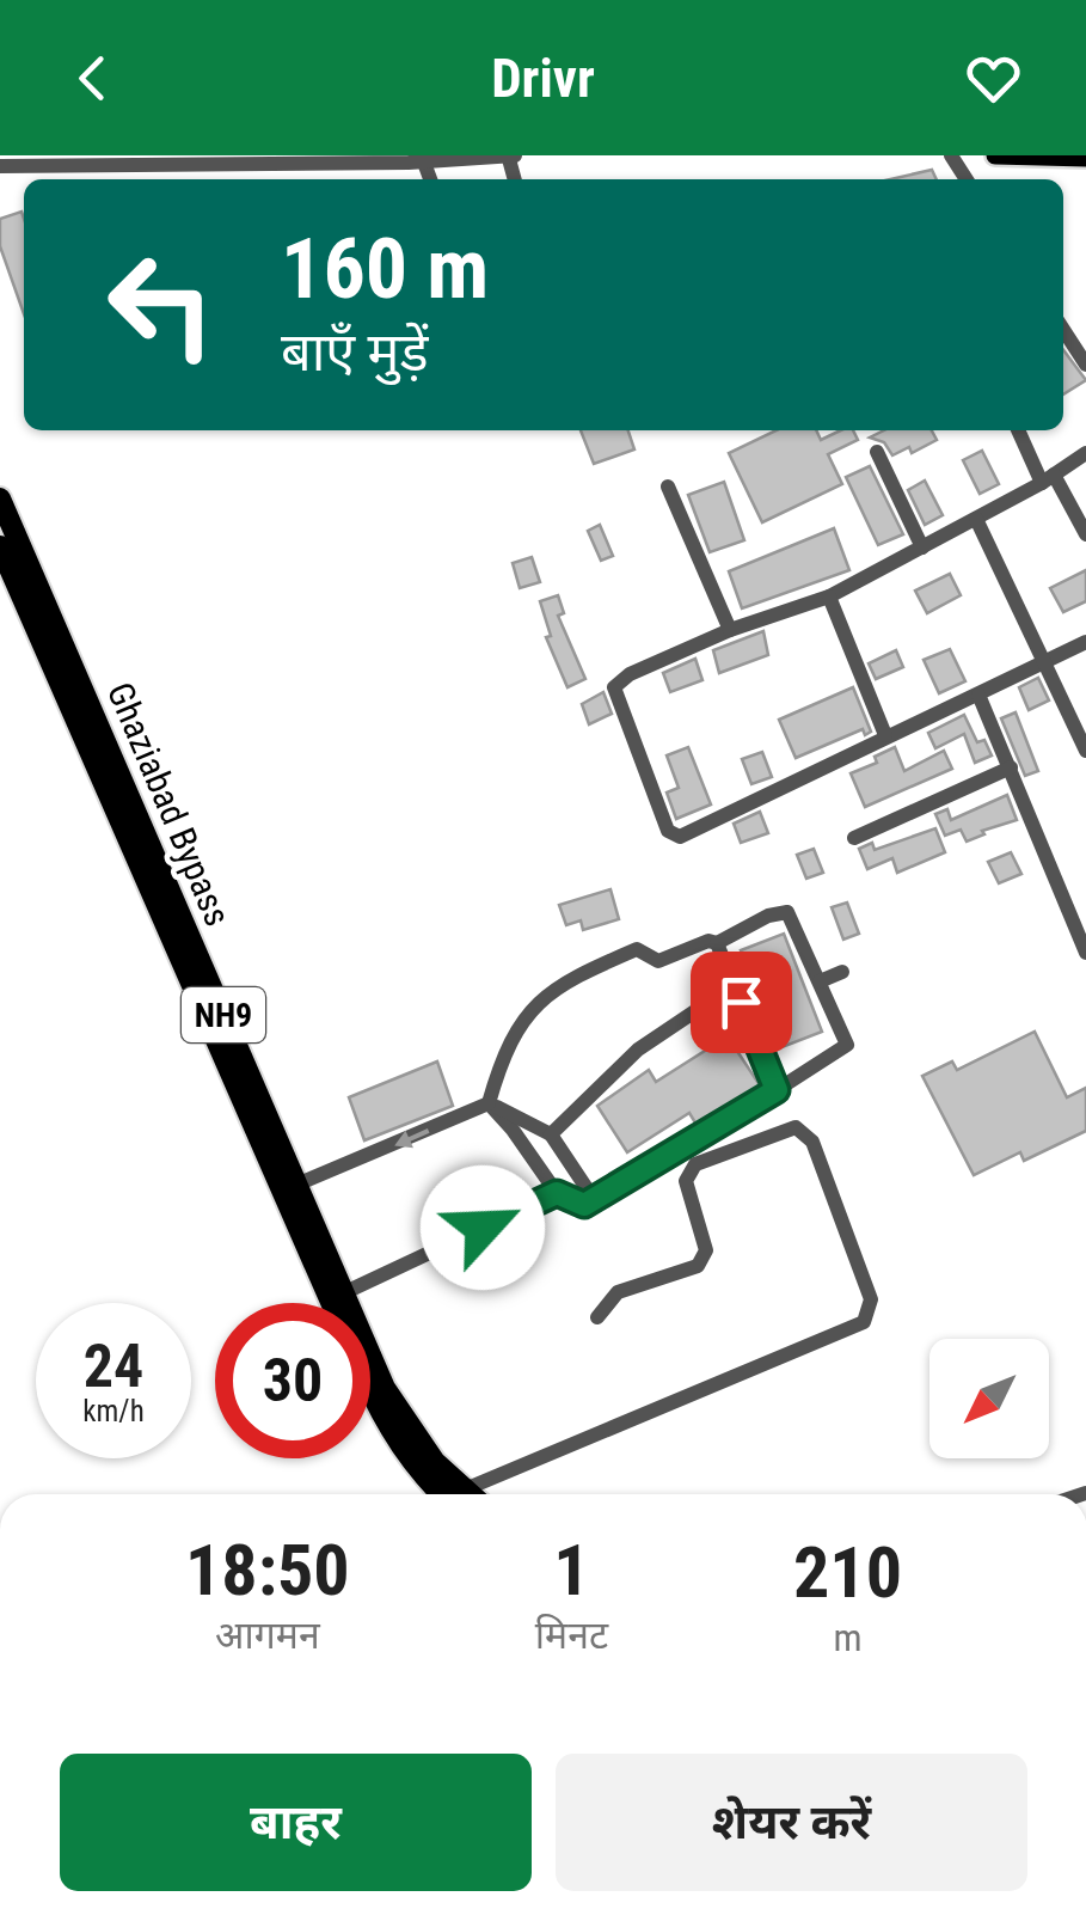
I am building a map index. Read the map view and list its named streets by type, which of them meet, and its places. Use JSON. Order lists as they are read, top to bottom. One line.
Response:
{"streets":{"highway":["Ghaziabad Bypass","NH9"]},"north":"bottom left","page":{"header":"Drivr","turn":["160 m","बाएँ मुड़ें"],"speed":"24 km/h","limit":"30","eta":["18:50","आगमन","1","मिनट","210","m"],"buttons":["बाहर","शेयर करें"]}}
